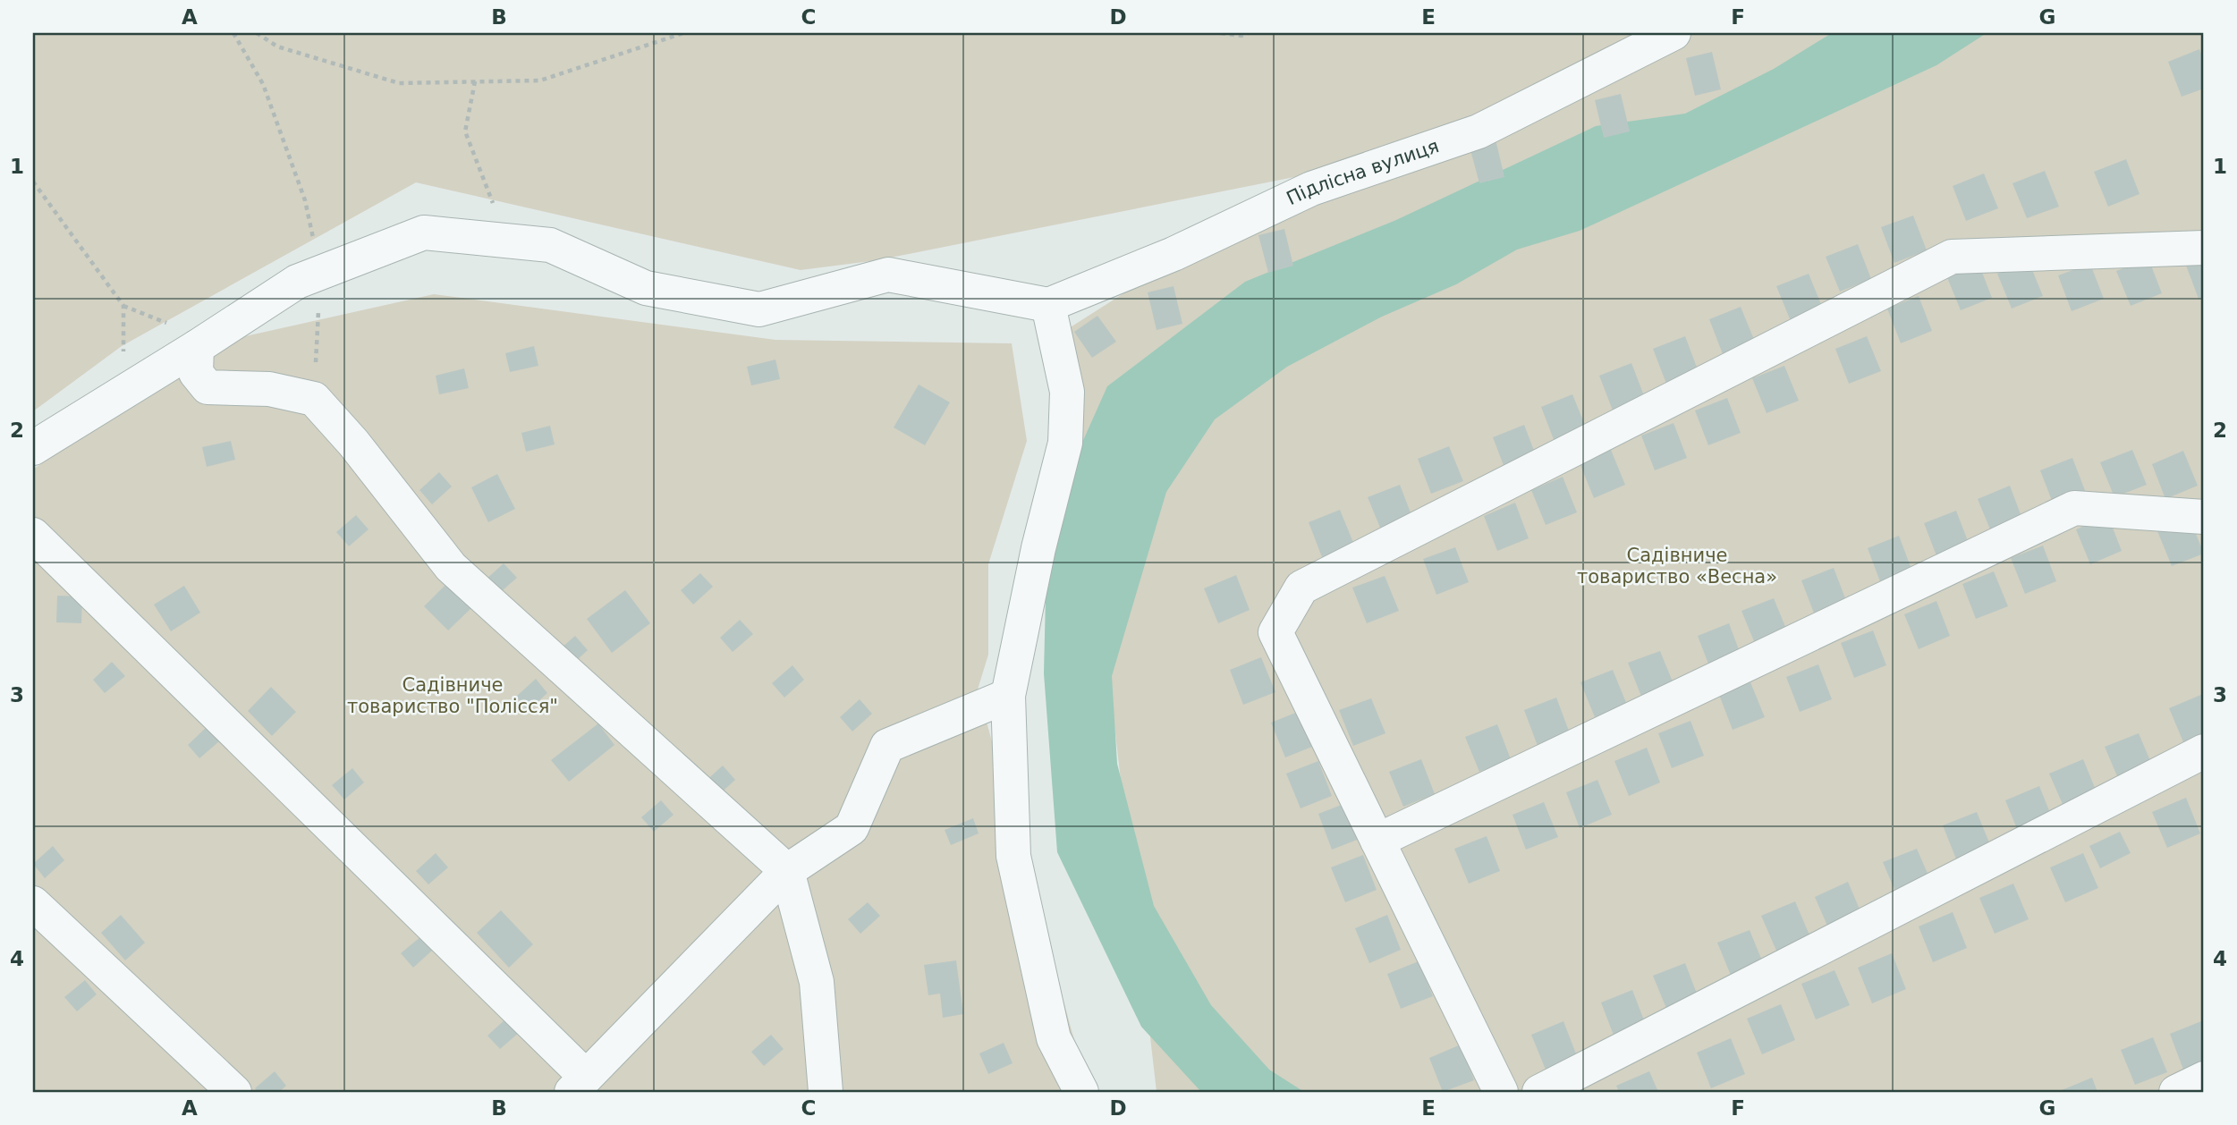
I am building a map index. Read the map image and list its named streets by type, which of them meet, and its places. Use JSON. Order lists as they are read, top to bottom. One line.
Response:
{"streets":{"street":["Підлісна вулиця"]},"parks":["Садівниче товариство «Весна»","Садівниче товариство \"Полісся\""],"grid":{"columns":["A","B","C","D","E","F","G"],"rows":["1","2","3","4"]}}
